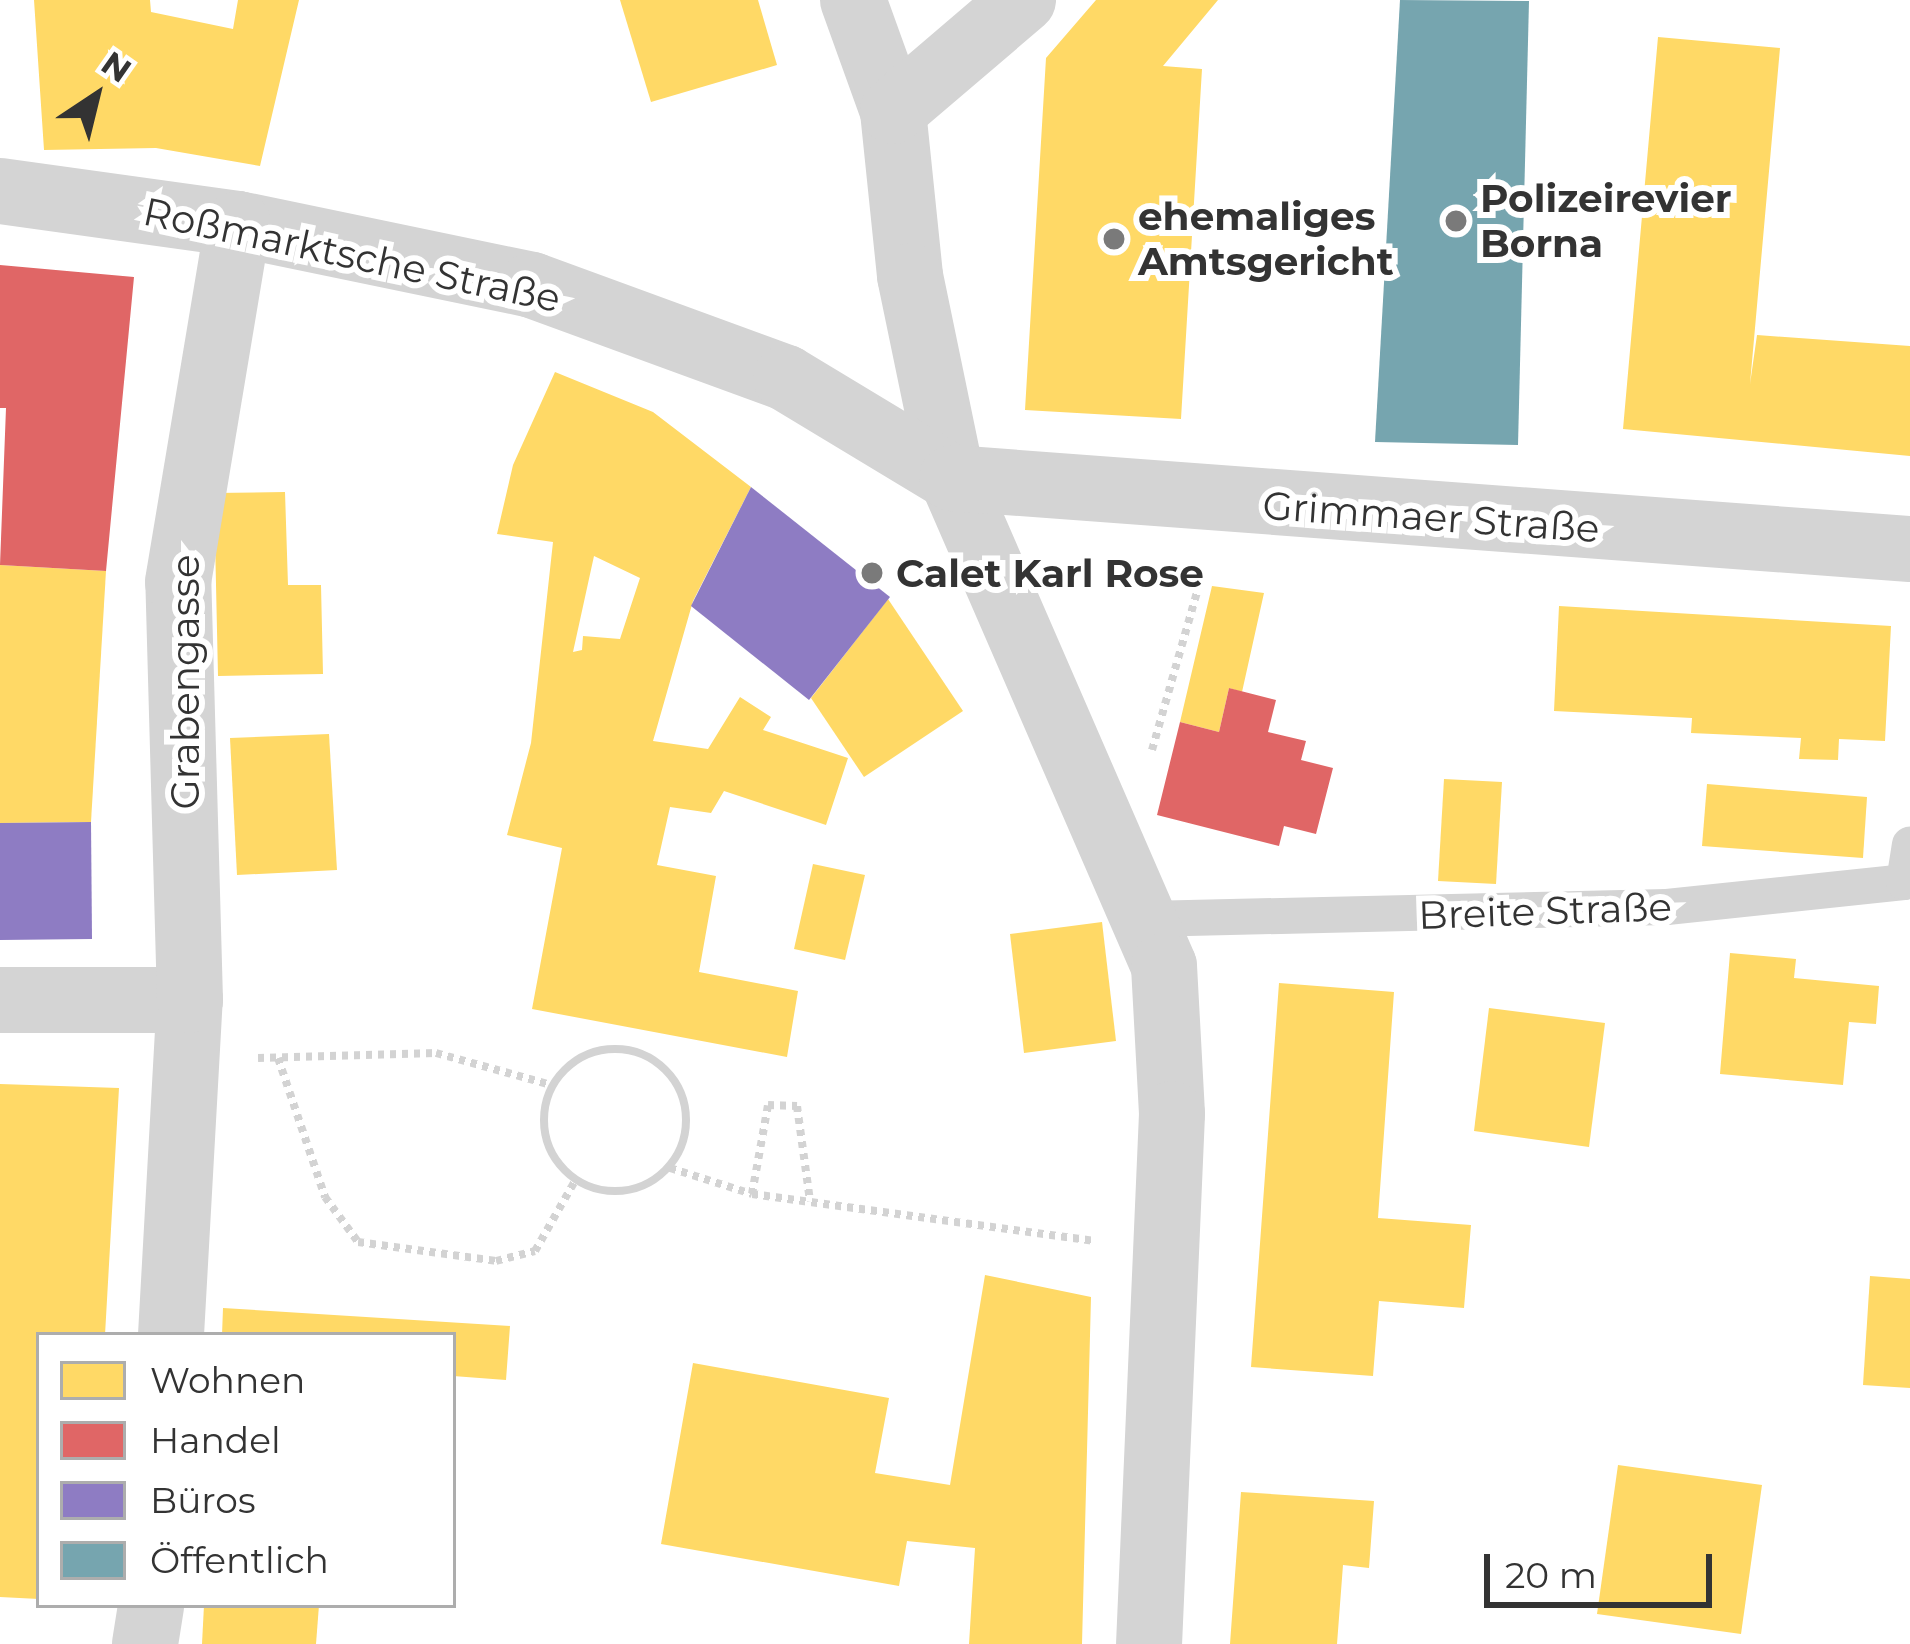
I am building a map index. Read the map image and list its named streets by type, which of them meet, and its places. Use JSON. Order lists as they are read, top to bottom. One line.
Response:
{"streets":{"street":["Roßmarktsche Straße","Grimmaer Straße","Grabengasse"],"lane":["Breite Straße"]},"crossings":[["Roßmarktsche Straße","Grimmaer Straße"],["Roßmarktsche Straße","Grabengasse"]],"places":["Polizeirevier Borna","ehemaliges Amtsgericht","Calet Karl Rose"],"legend":["Wohnen","Handel","Büros","Öffentlich"],"scale_bar":"20 m","north":"top right"}
